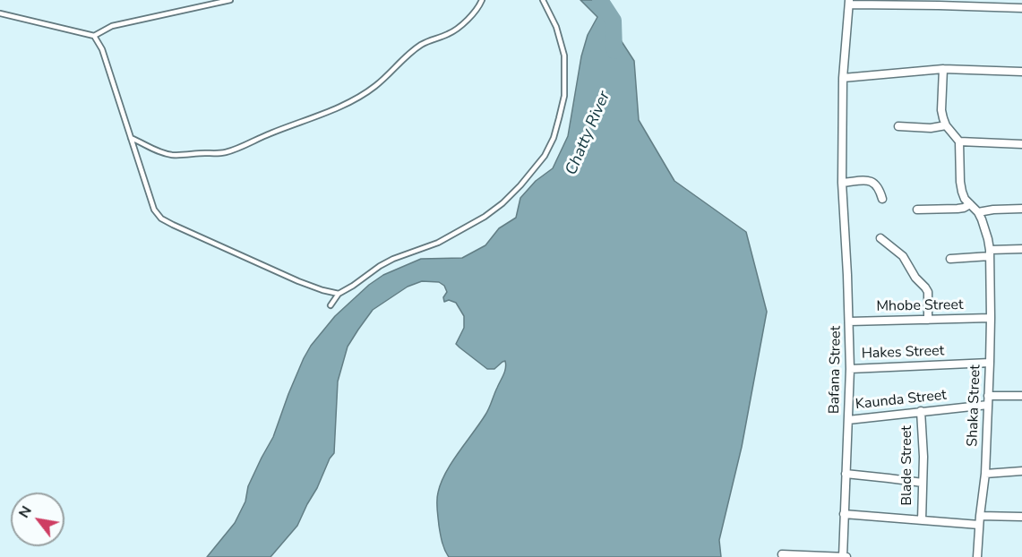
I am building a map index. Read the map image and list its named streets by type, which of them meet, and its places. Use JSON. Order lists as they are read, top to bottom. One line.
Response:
{"streets":{"street":["Mhobe Street","Hakes Street","Bafana Street","Kaunda Street","Shaka Street","Blade Street"]},"crossings":[["Mhobe Street","Bafana Street"],["Mhobe Street","Shaka Street"],["Hakes Street","Bafana Street"],["Hakes Street","Shaka Street"],["Bafana Street","Kaunda Street"],["Kaunda Street","Shaka Street"],["Kaunda Street","Blade Street"]],"water":["Chatty River"],"north":"top left"}
